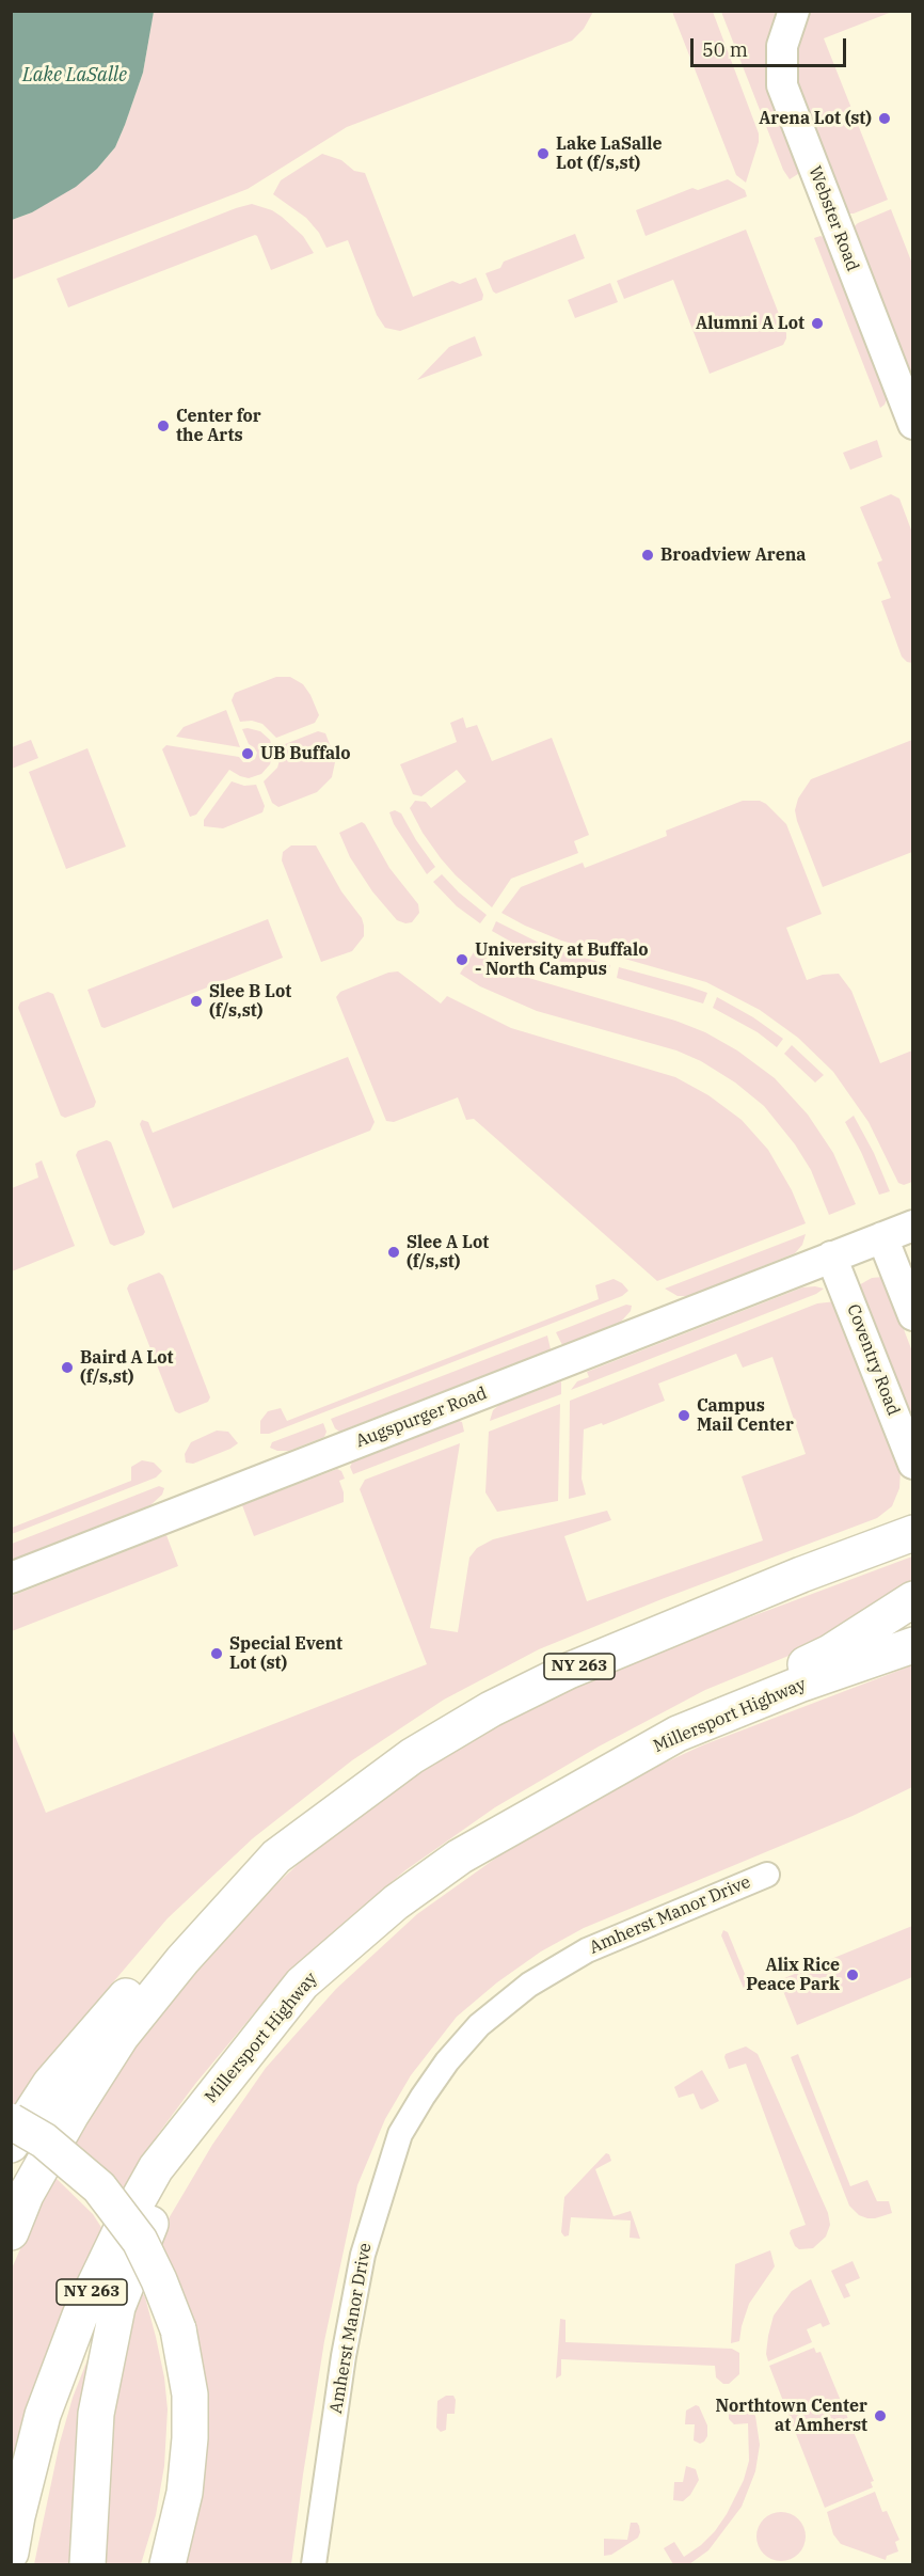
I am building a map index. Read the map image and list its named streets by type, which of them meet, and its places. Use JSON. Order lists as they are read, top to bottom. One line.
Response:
{"streets":{"main road":["NY 263","Millersport Highway"],"street":["Webster Road","Coventry Road","Augspurger Road","Amherst Manor Drive"]},"crossings":[["Coventry Road","Augspurger Road"]],"water":["Lake LaSalle"],"places":["Arena Lot (st)","Lake LaSalle Lot (f/s,st)","Alumni A Lot","Center for the Arts","Broadview Arena","UB Buffalo","University at Buffalo - North Campus","Slee B Lot (f/s,st)","Slee A Lot (f/s,st)","Baird A Lot (f/s,st)","Campus Mail Center","Special Event Lot (st)","Alix Rice Peace Park","Northtown Center at Amherst"],"scale_bar":"50 m"}
